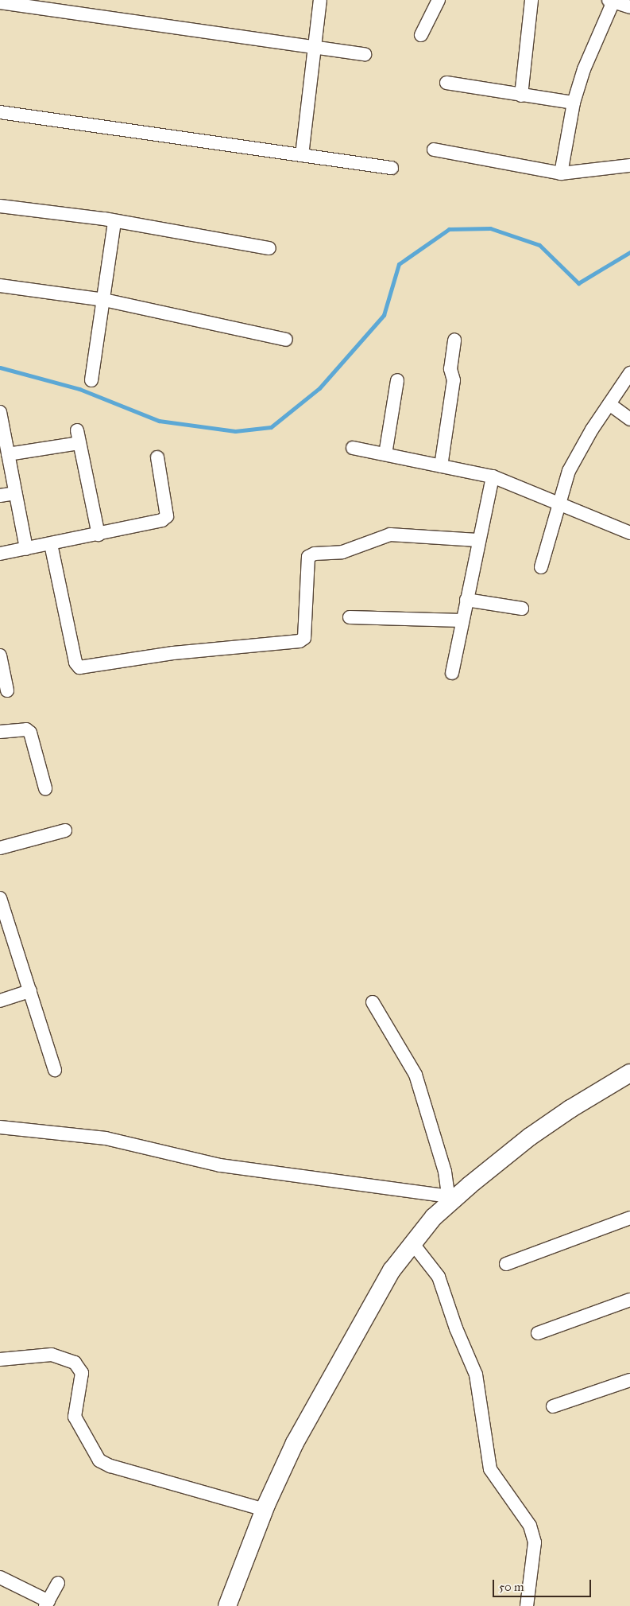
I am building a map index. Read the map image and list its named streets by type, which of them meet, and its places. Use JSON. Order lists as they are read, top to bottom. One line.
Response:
{"scale_bar":"50 m"}
